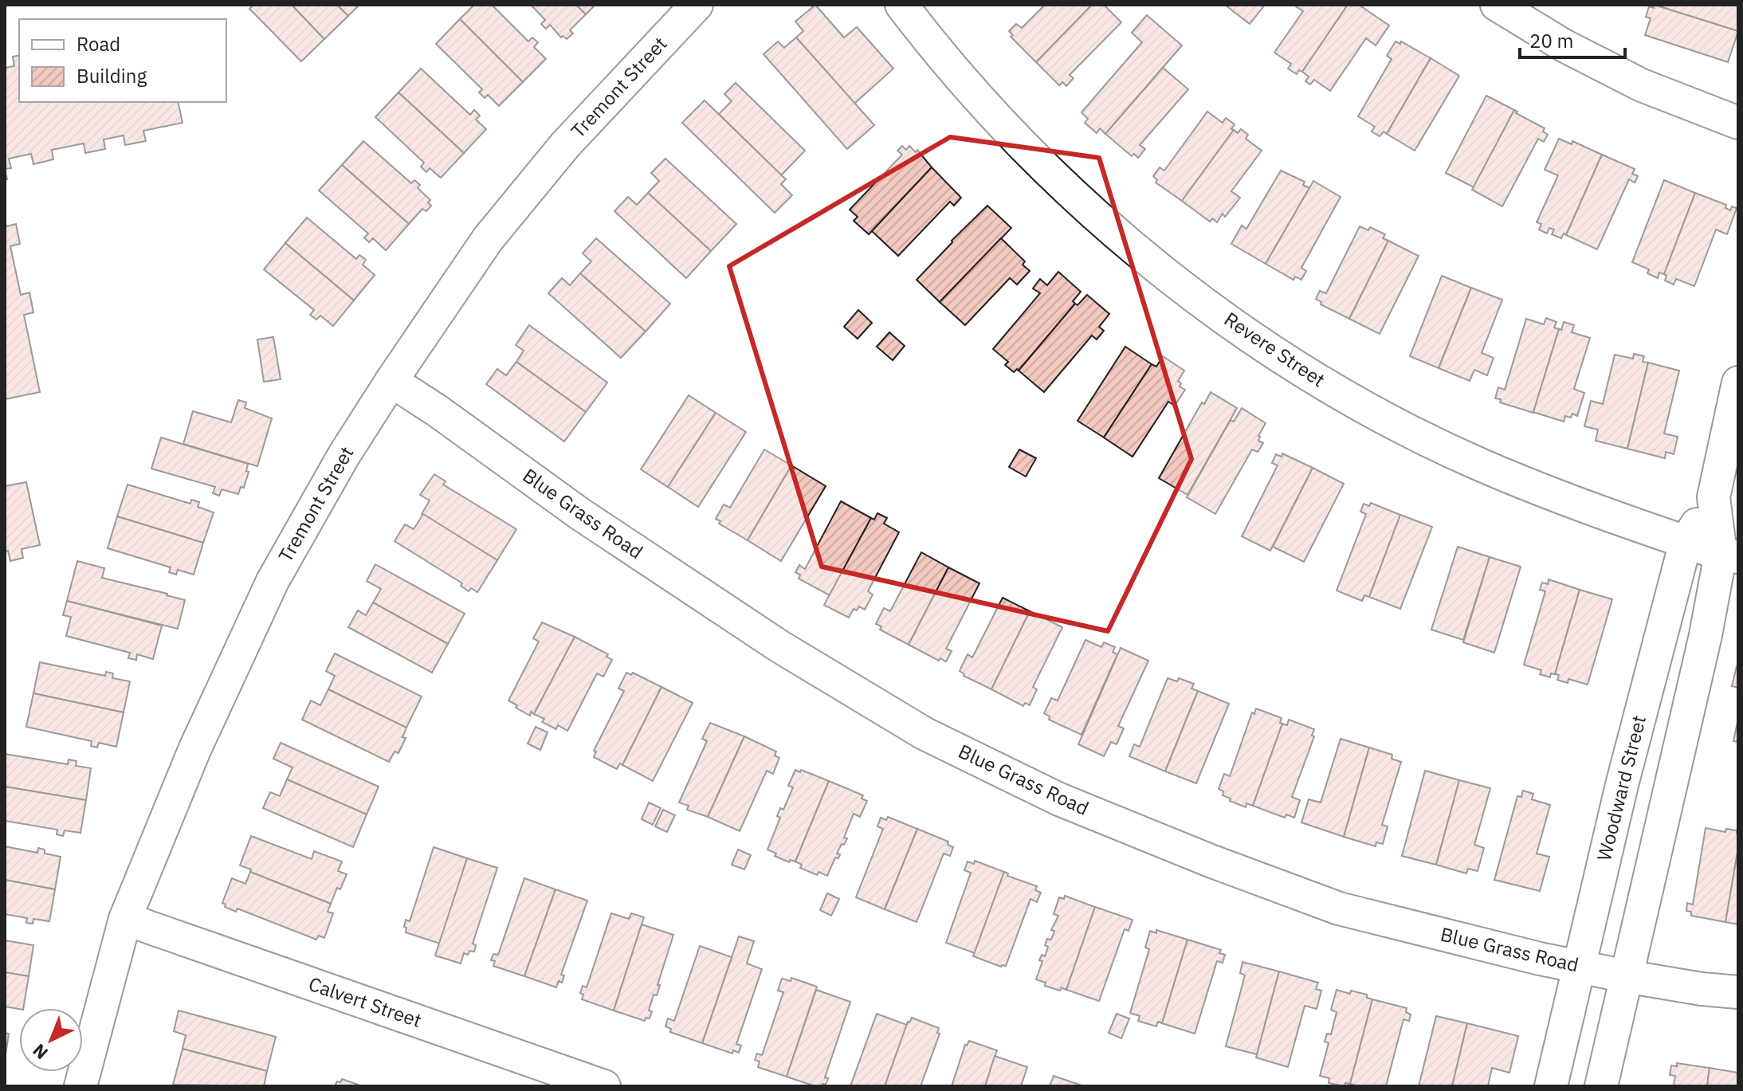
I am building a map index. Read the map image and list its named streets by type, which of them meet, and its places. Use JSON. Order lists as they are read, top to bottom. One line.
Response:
{"streets":{"street":["Tremont Street","Revere Street","Blue Grass Road","Woodward Street","Calvert Street"]},"crossings":[["Tremont Street","Blue Grass Road"],["Tremont Street","Calvert Street"],["Revere Street","Woodward Street"],["Blue Grass Road","Woodward Street"]],"legend":["Road","Building"],"scale_bar":"20 m","north":"bottom left"}
